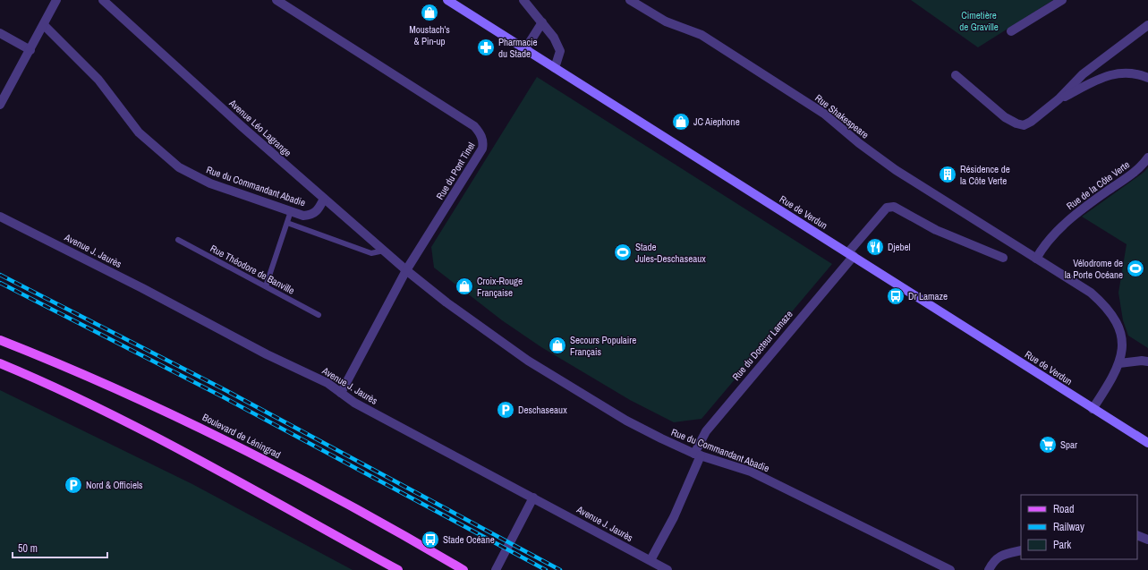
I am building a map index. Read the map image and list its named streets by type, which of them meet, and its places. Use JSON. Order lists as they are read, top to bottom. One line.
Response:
{"streets":{"main road":["Rue de Verdun","Boulevard de Léningrad"],"street":["Rue Shakespeare","Avenue Léo Lagrange","Rue du Pont Tinel","Rue de la Côte Verte","Rue du Commandant Abadie","Avenue J. Jaurès","Rue du Docteur Lamaze"],"lane":["Rue Théodore de Banville"]},"crossings":[["Rue Shakespeare","Rue de la Côte Verte"],["Avenue Léo Lagrange","Rue du Pont Tinel"],["Avenue Léo Lagrange","Rue du Commandant Abadie"],["Rue du Pont Tinel","Rue du Commandant Abadie"],["Rue du Pont Tinel","Avenue J. Jaurès"],["Rue du Commandant Abadie","Rue du Docteur Lamaze"],["Rue de Verdun","Rue du Docteur Lamaze"],["Avenue J. Jaurès","Rue du Docteur Lamaze"]],"parks":["Cimetière de Graville"],"places":{"shop":["Moustach's & Pin-up","JC Aiephone","Croix-Rouge Française","Secours Populaire Français"],"pharmacy":["Pharmacie du Stade"],"building":["Résidence de la Côte Verte"],"restaurant":["Djebel"],"sports":["Stade Jules-Deschaseaux","Vélodrome de la Porte Océane"],"bus stop":["Dr Lamaze","Stade Océane"],"parking":["Deschaseaux","Nord & Officiels"],"supermarket":["Spar"]},"legend":["Road","Railway","Park"],"scale_bar":"50 m"}
